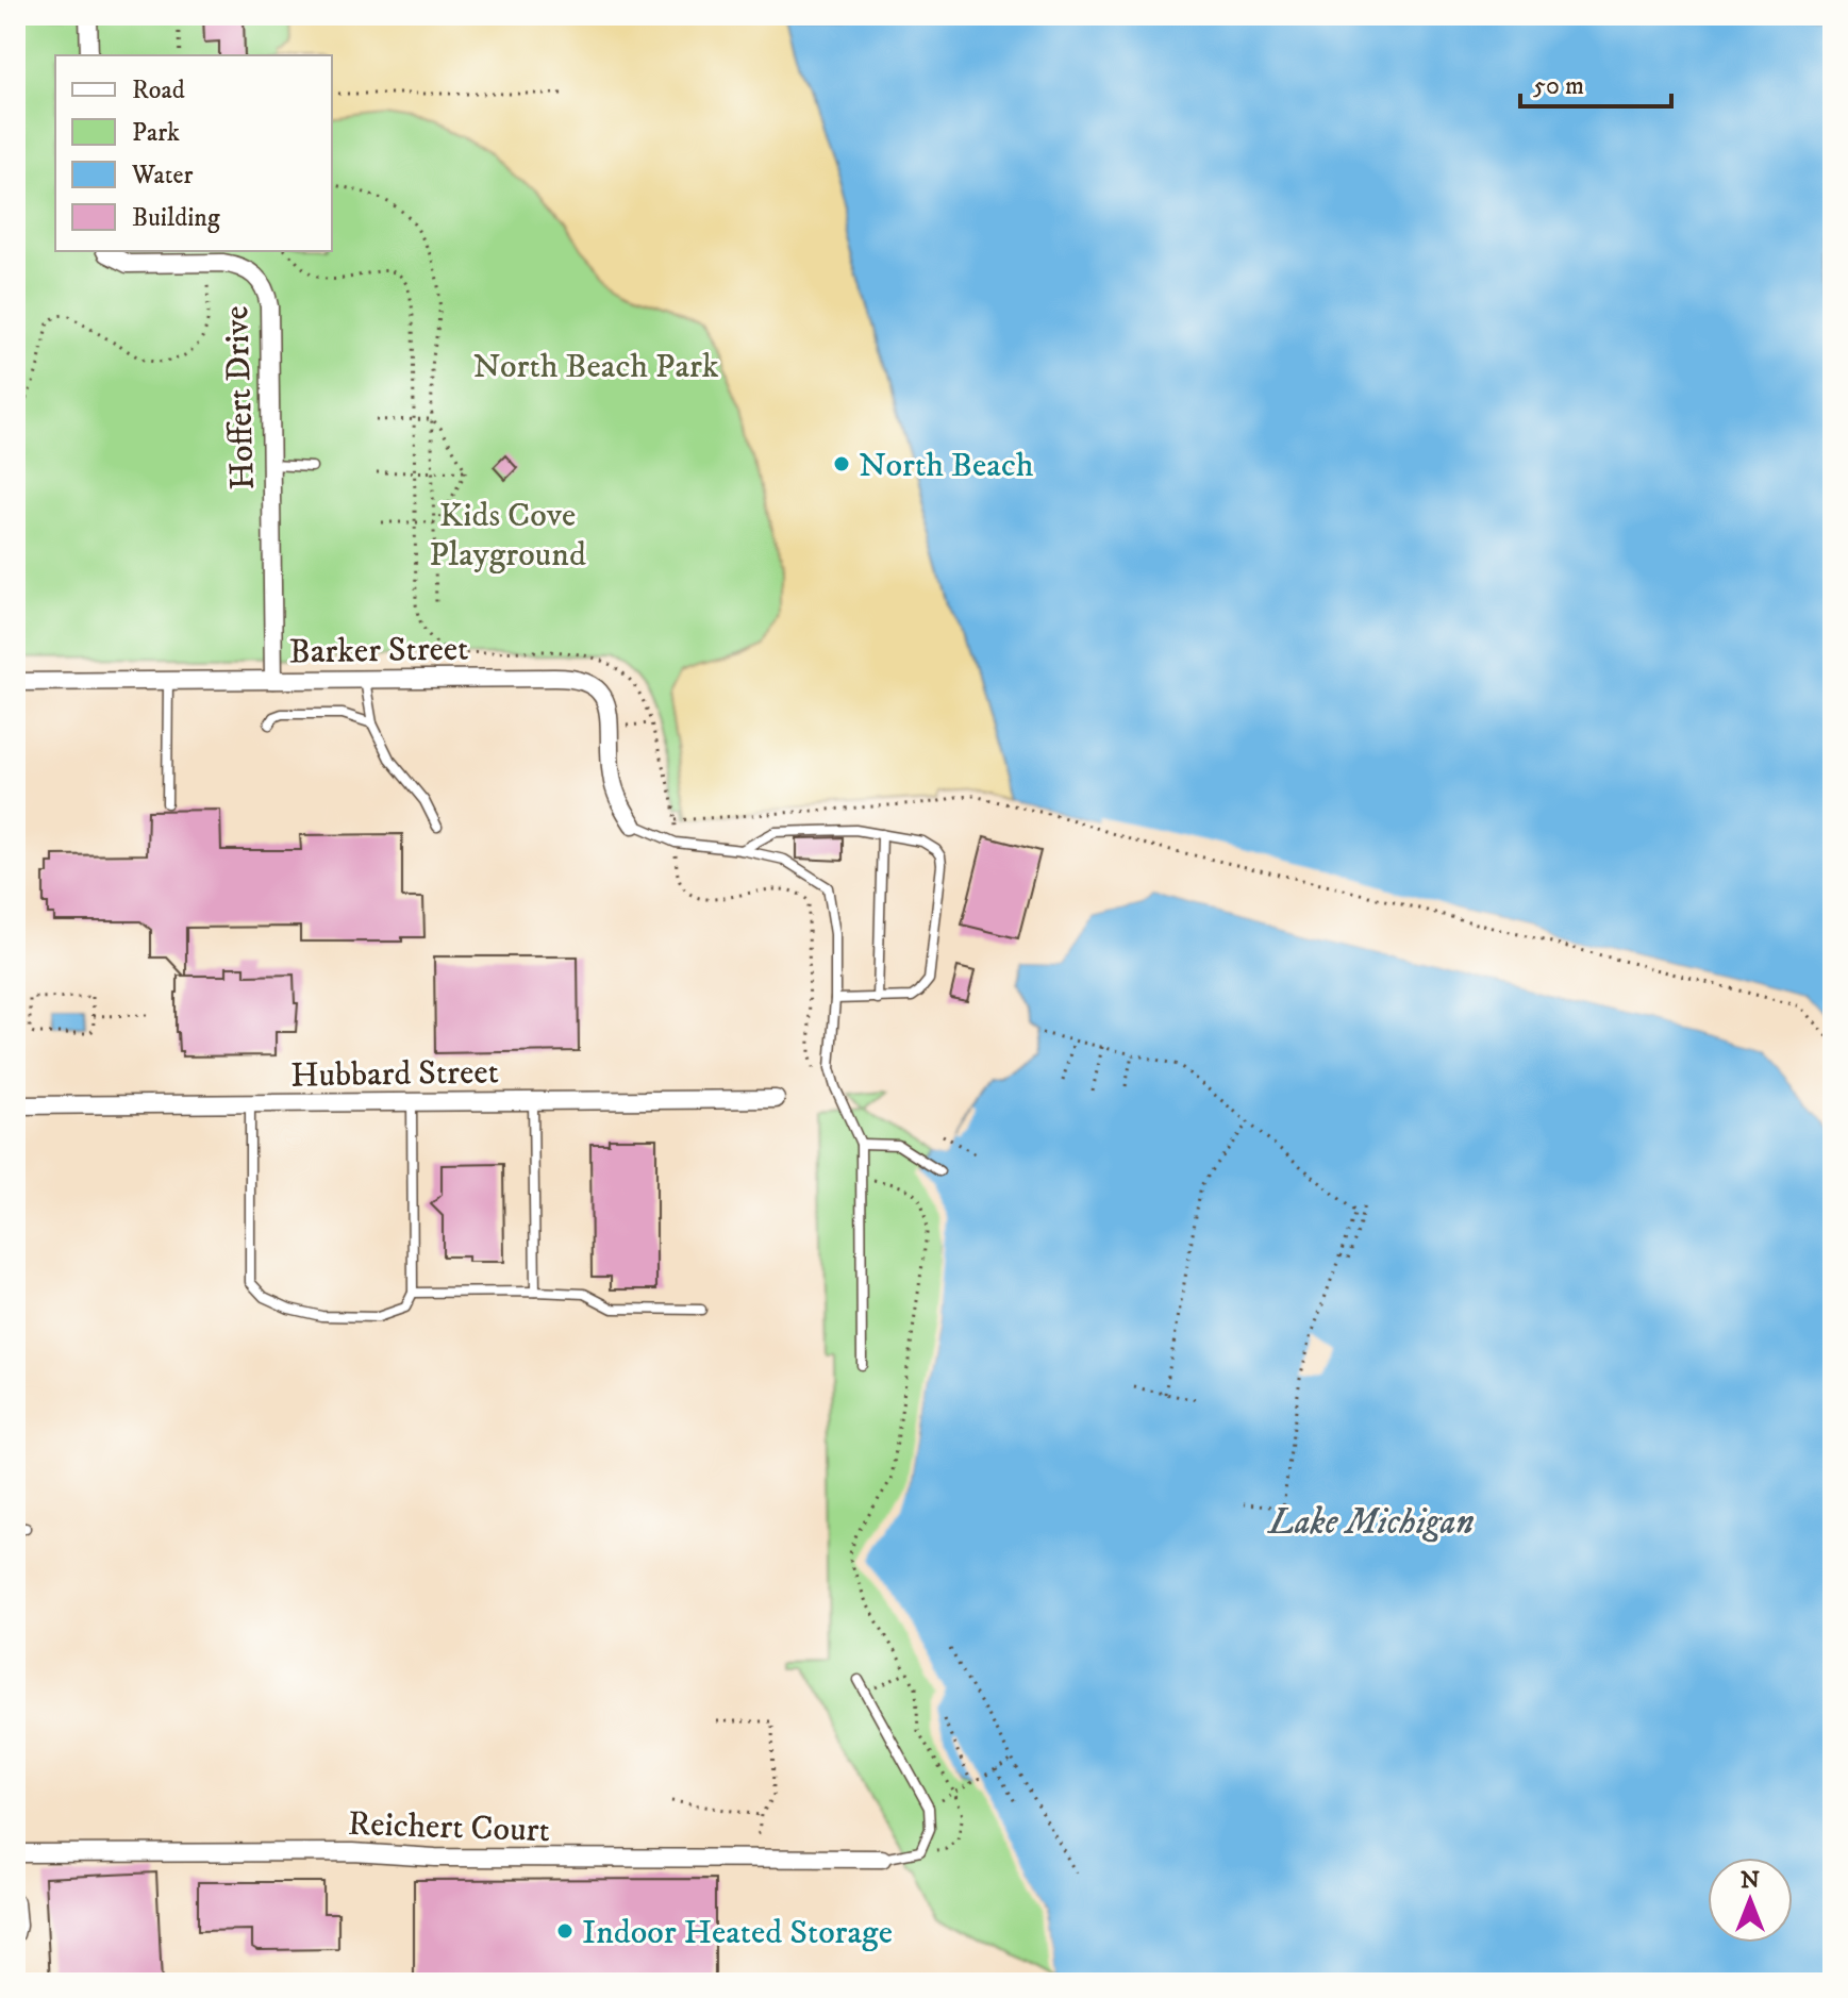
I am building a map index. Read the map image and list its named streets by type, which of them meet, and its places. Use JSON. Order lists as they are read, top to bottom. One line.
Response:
{"streets":{"street":["Hoffert Drive","Barker Street","Hubbard Street","Reichert Court"]},"crossings":[["Hoffert Drive","Barker Street"]],"water":["Lake Michigan"],"parks":["North Beach Park","Kids Cove Playground"],"places":["North Beach","Indoor Heated Storage"],"legend":["Road","Park","Water","Building"],"scale_bar":"50 m","north":"top"}
